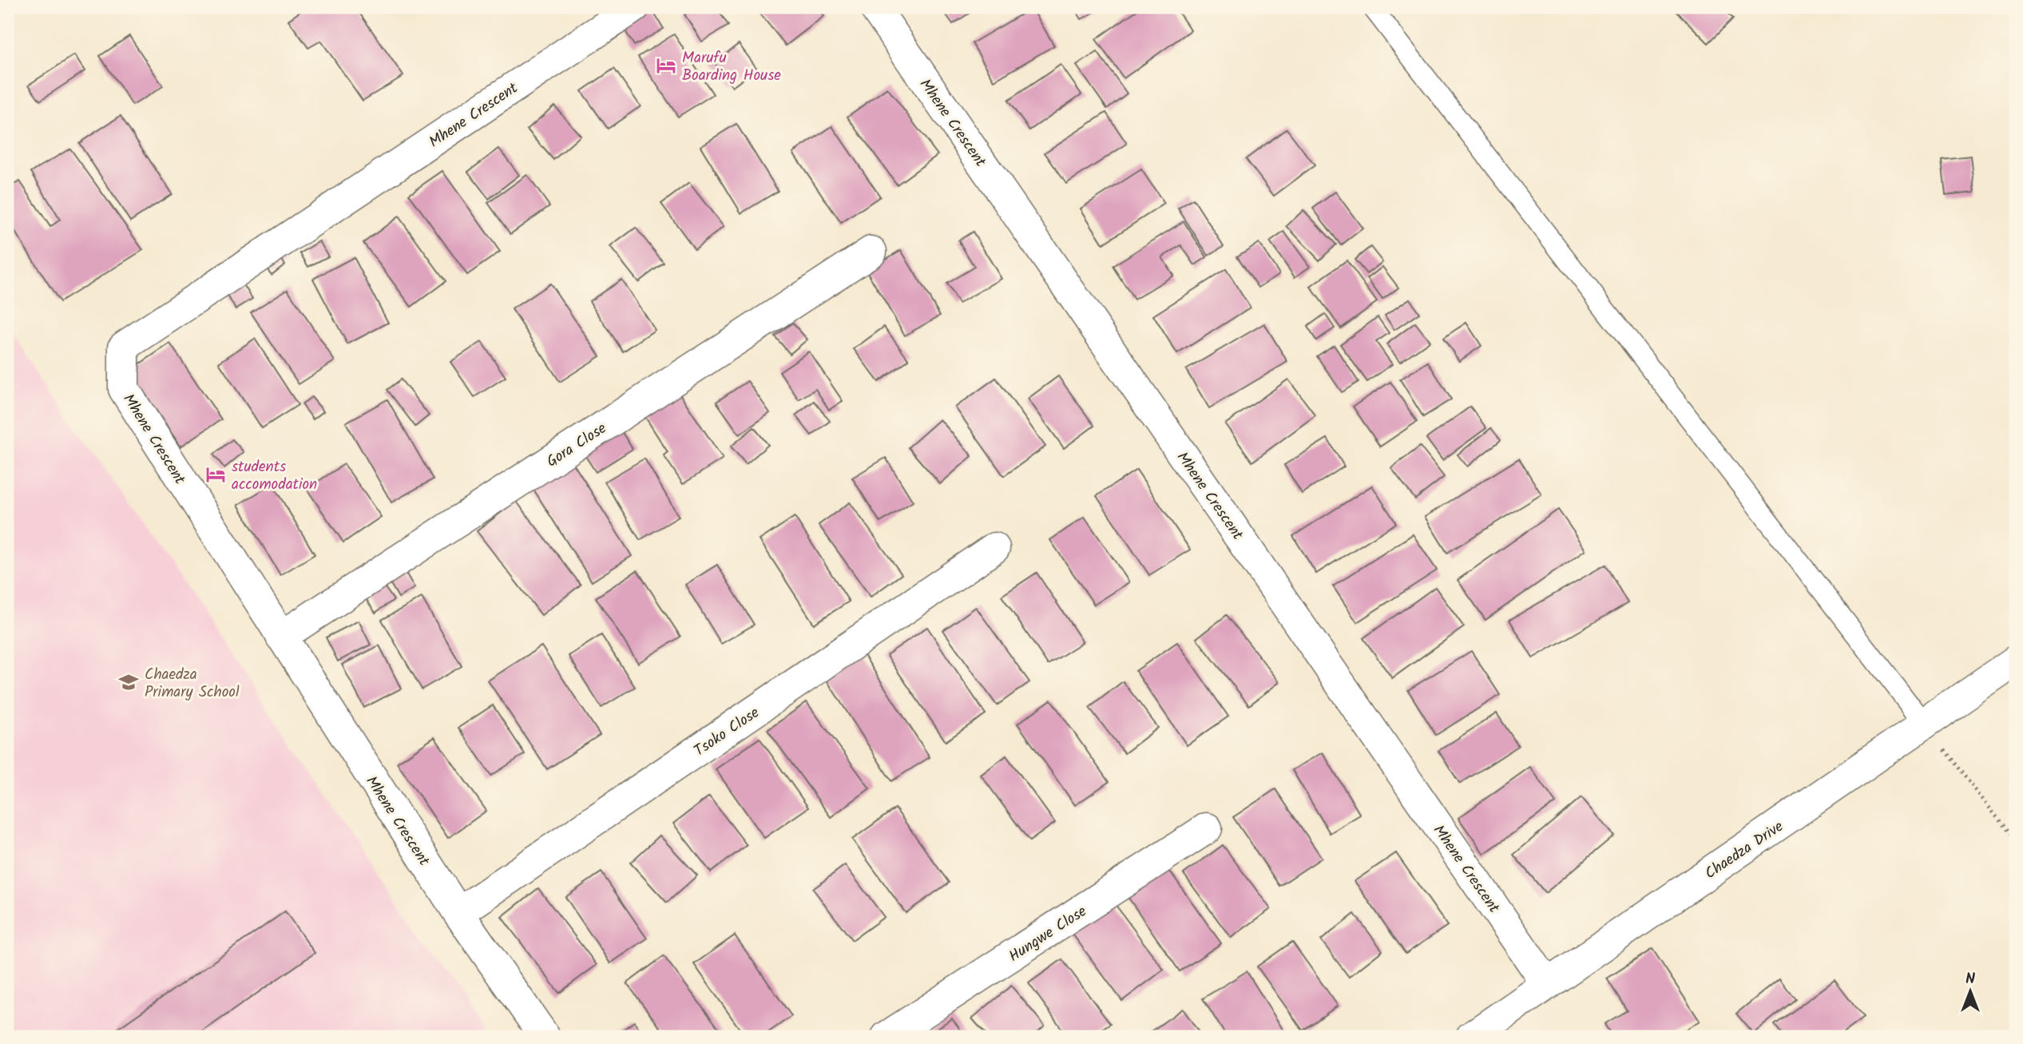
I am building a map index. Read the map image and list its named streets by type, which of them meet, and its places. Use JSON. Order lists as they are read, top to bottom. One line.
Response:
{"streets":{"street":["Mhene Crescent","Gora Close","Tsoko Close","Chaedza Drive","Hungwe Close"]},"crossings":[["Mhene Crescent","Gora Close"],["Mhene Crescent","Tsoko Close"],["Mhene Crescent","Chaedza Drive"]],"places":{"hotel":["Marufu Boarding House","students accomodation"],"school or university":["Chaedza Primary School"]},"north":"top"}
